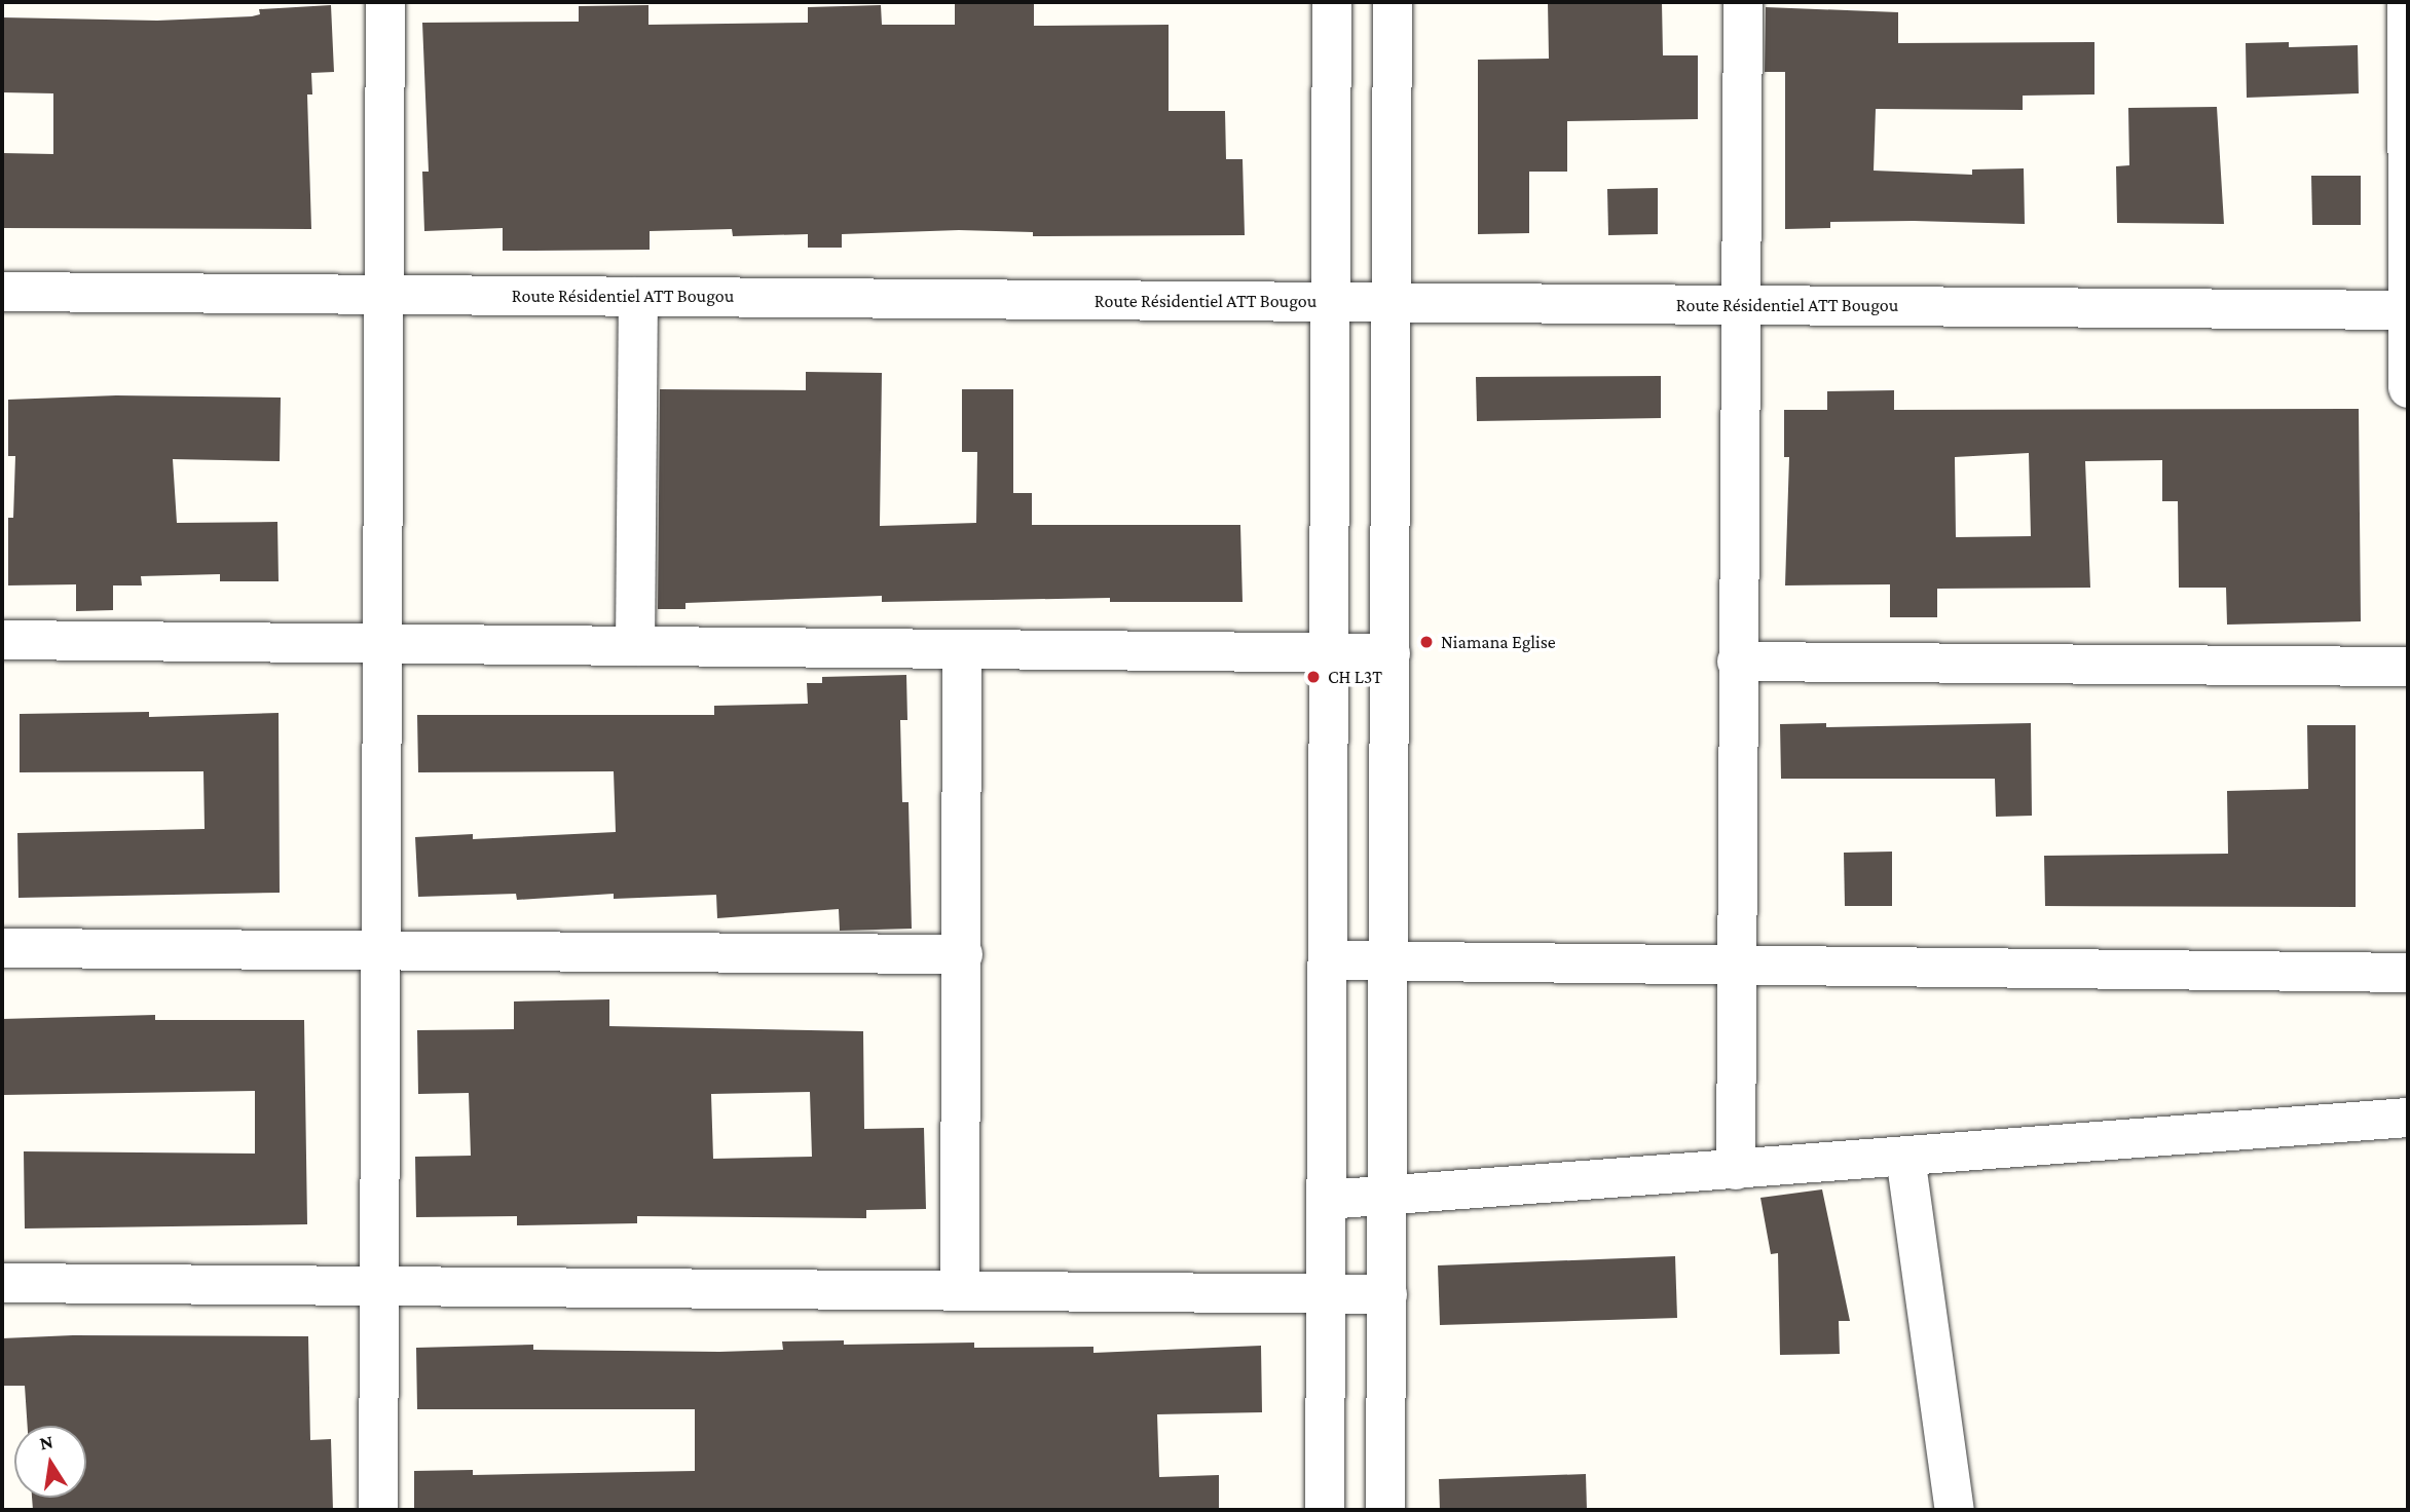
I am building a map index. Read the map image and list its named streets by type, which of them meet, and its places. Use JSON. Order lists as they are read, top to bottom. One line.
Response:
{"streets":{"street":["Route Résidentiel ATT Bougou"]},"places":["Niamana Eglise","CH L3T"],"north":"top"}
